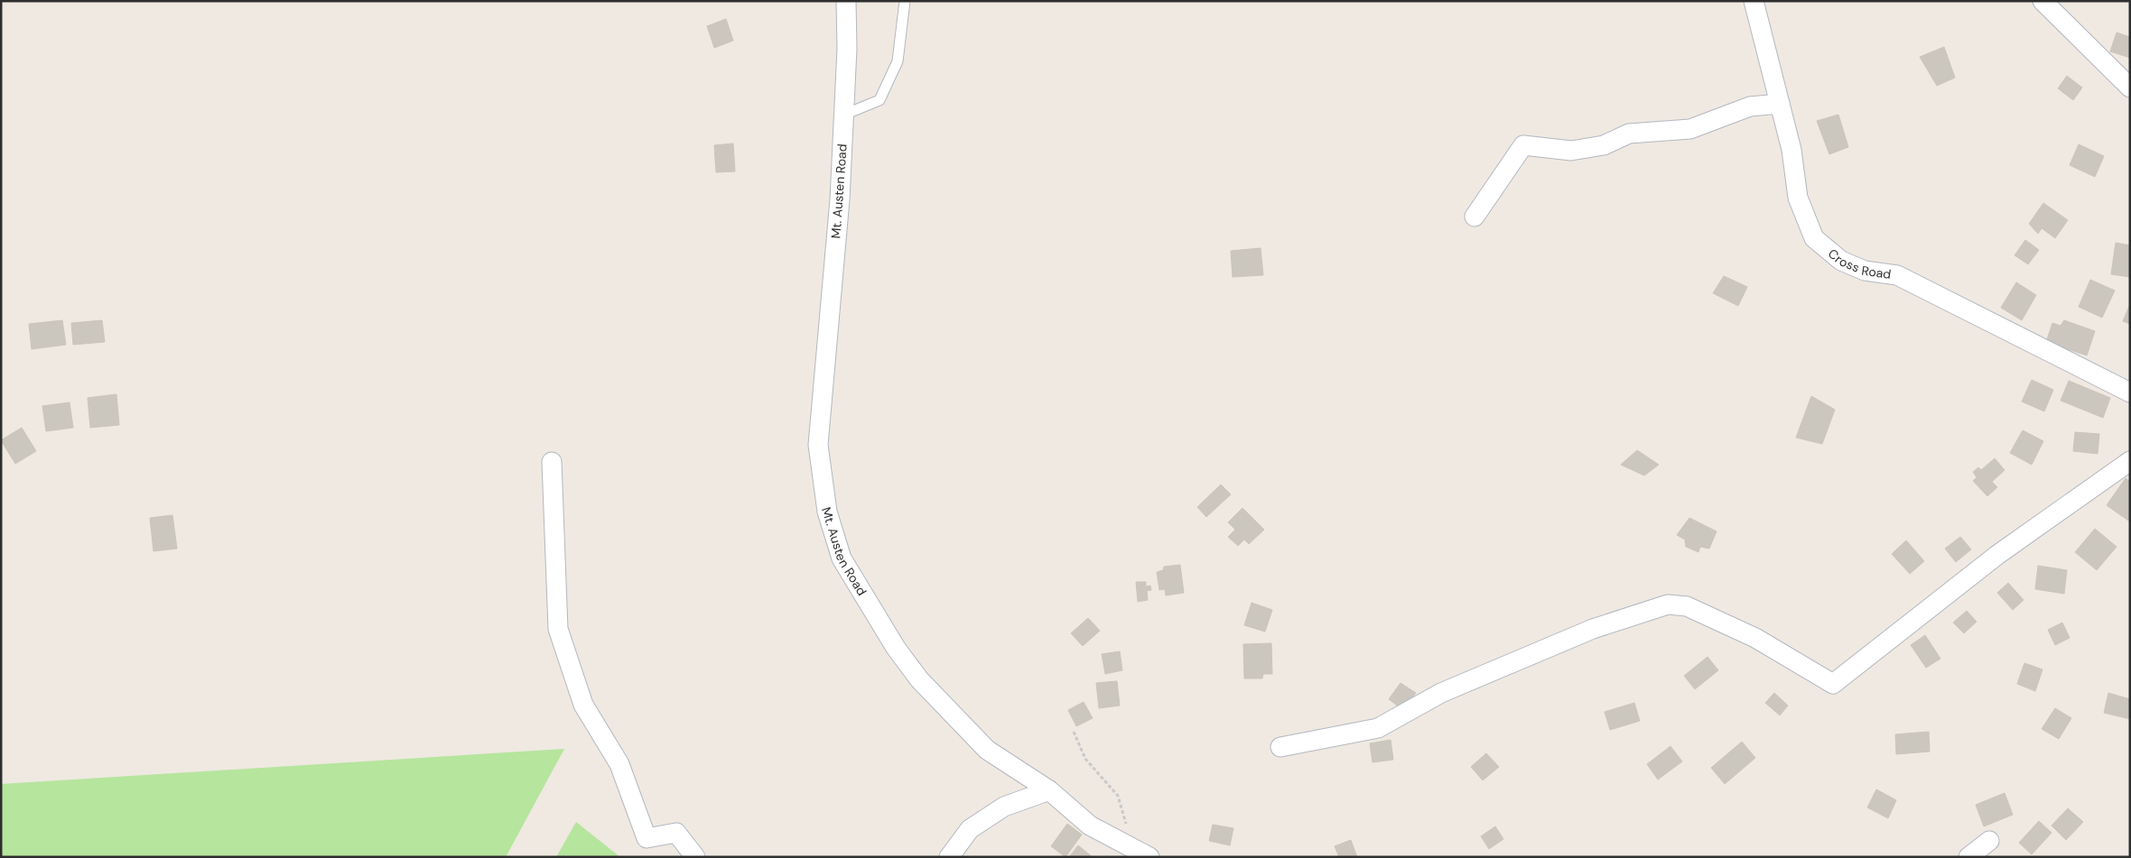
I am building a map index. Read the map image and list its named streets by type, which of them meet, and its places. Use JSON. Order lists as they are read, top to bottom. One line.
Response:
{"streets":{"street":["Mt. Austen Road","Cross Road"]}}
